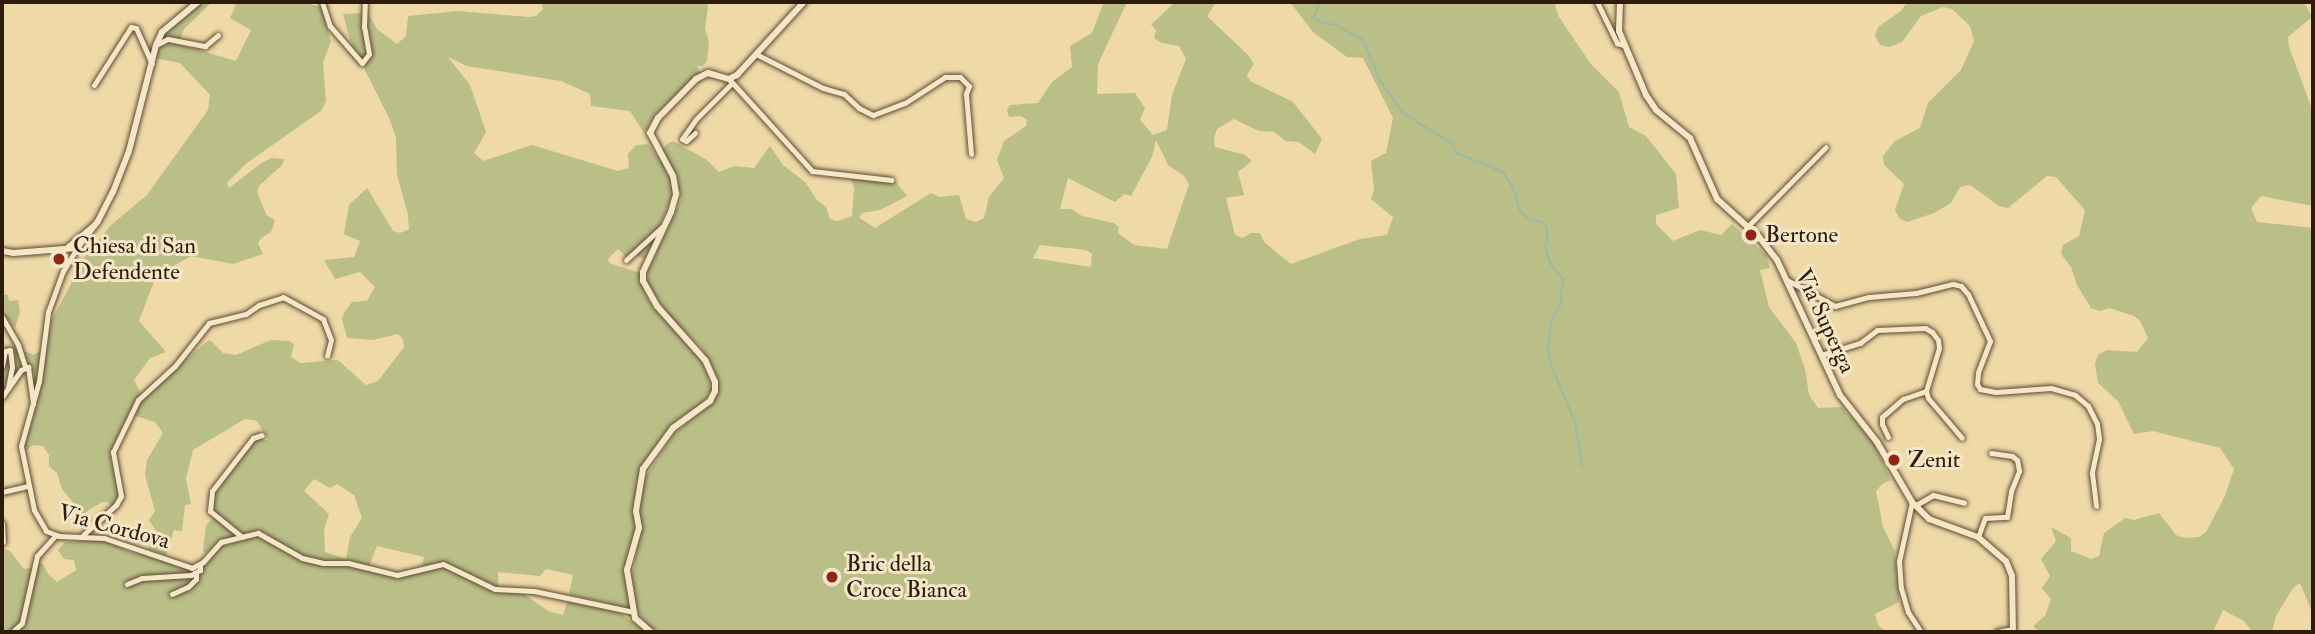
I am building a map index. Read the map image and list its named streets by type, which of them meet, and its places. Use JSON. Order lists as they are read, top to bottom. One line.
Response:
{"streets":{"street":["Via Superga","Via Cordova"]},"places":["Bertone","Chiesa di San Defendente","Zenit","Bric della Croce Bianca"]}
